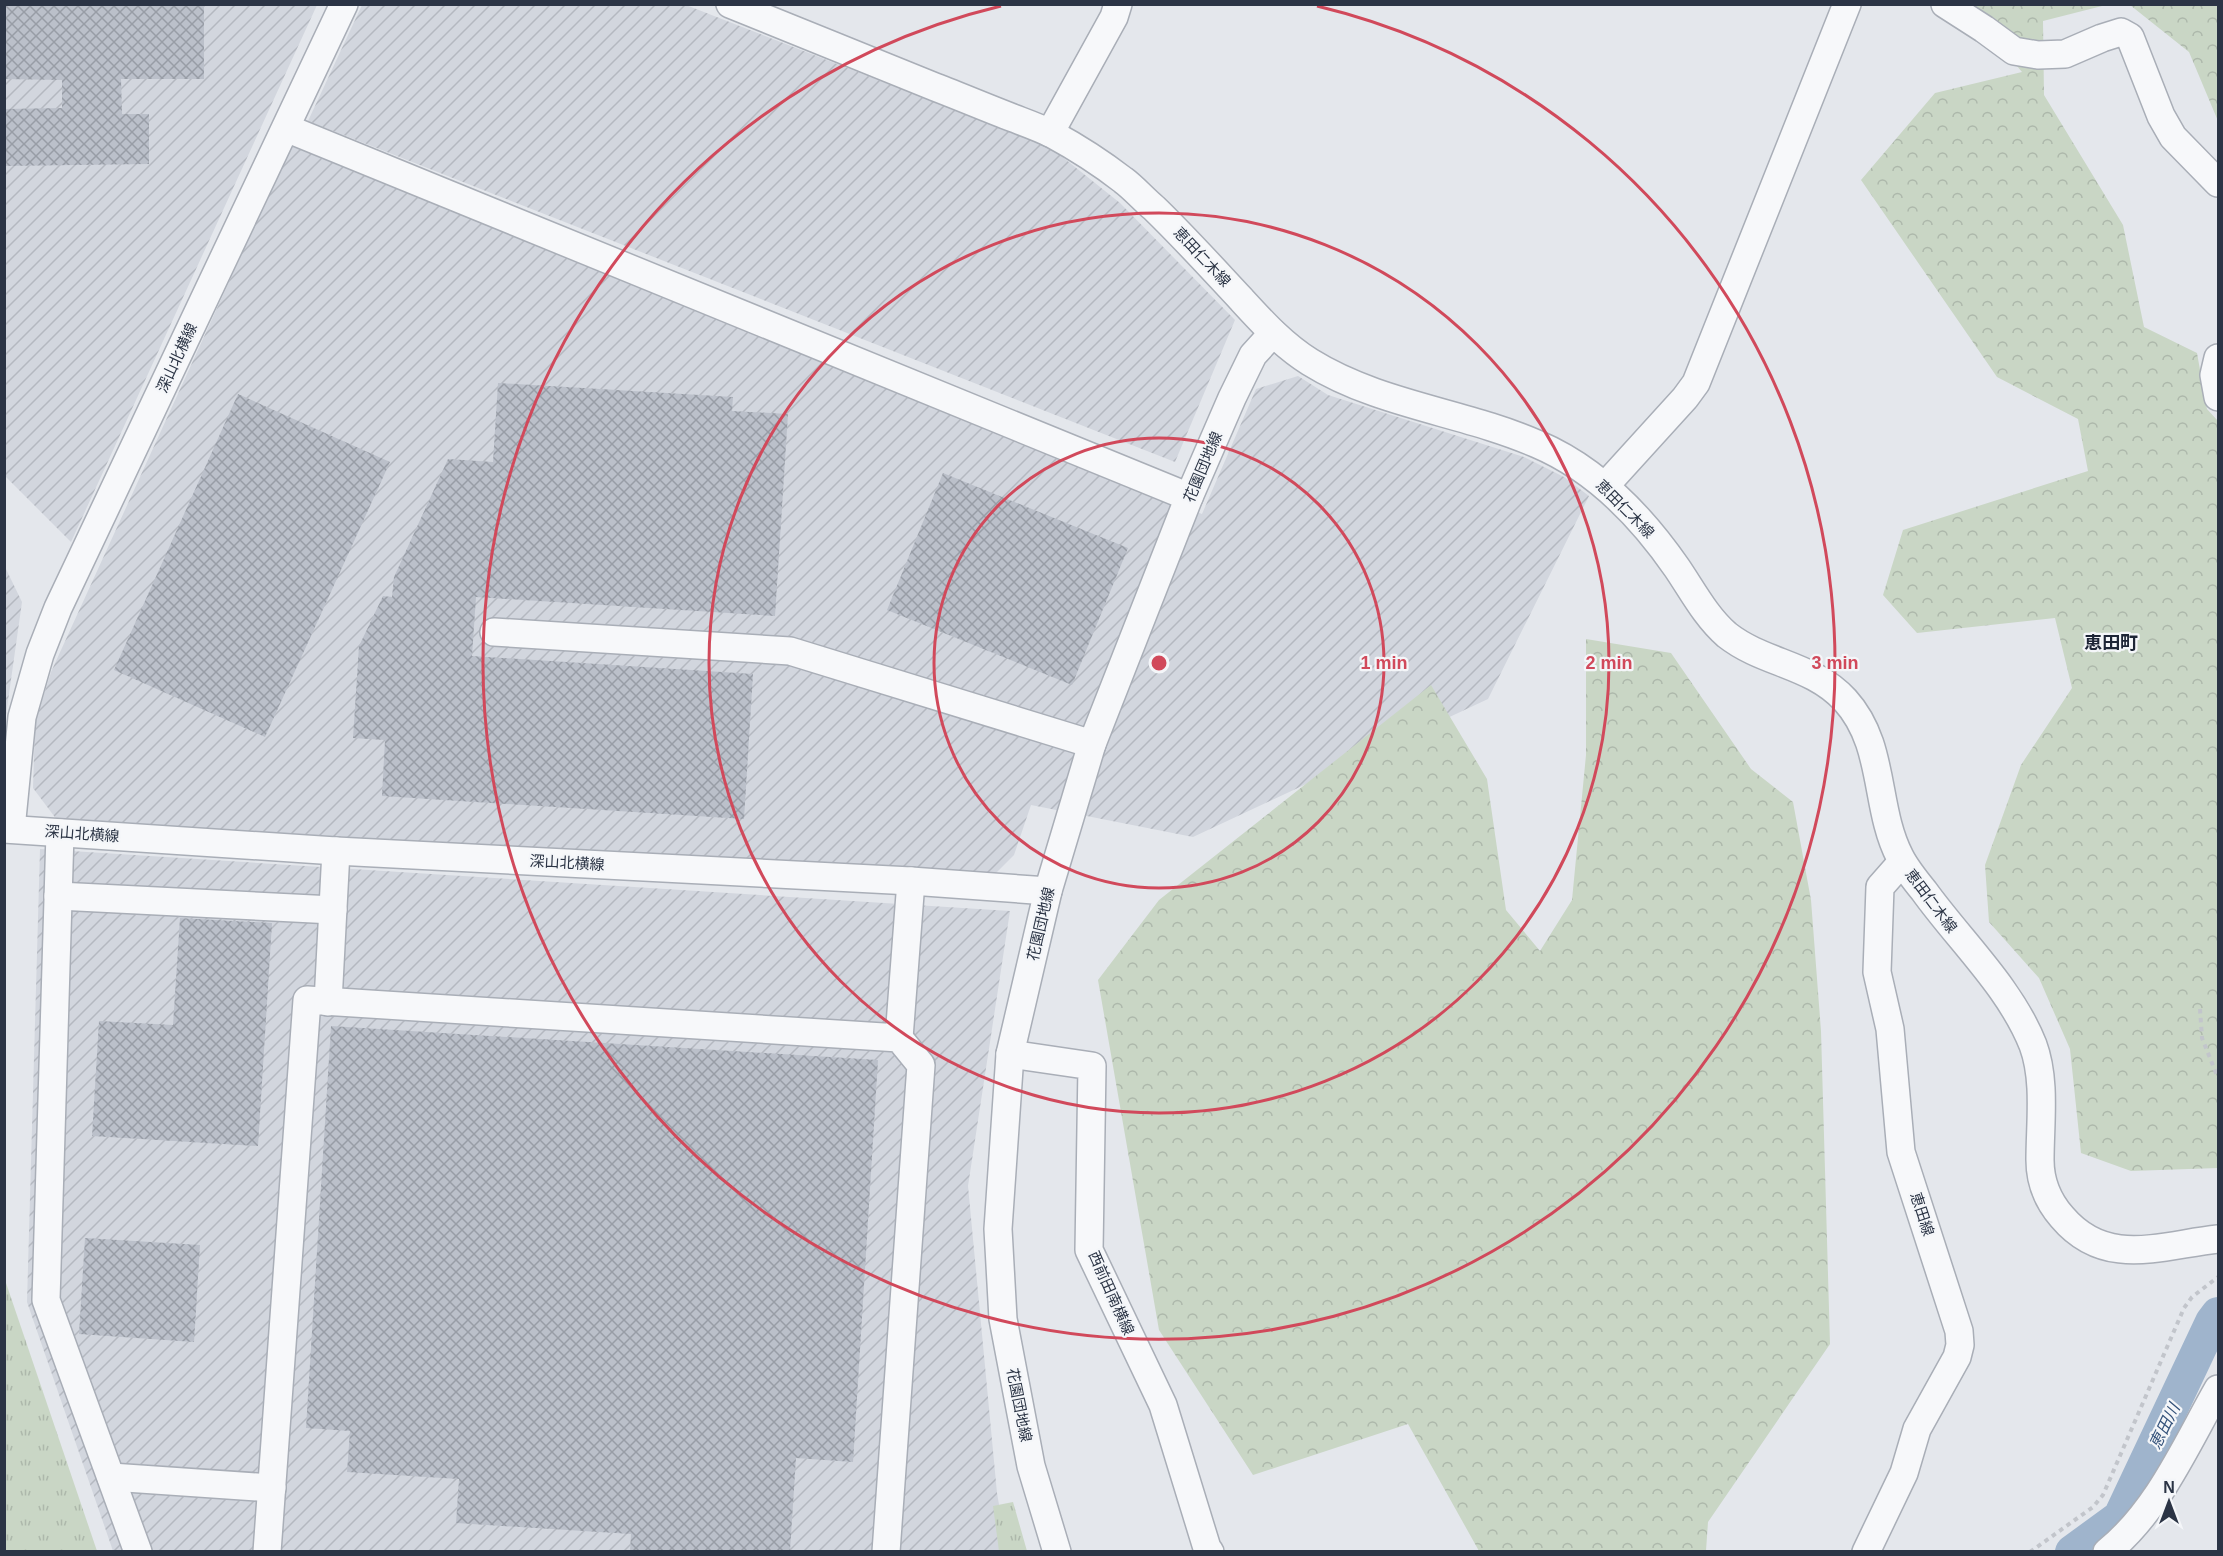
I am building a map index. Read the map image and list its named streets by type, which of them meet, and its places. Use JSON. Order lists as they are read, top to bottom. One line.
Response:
{"streets":{"street":["恵田仁木線","深山北横線","花園団地線","恵田線","西前田南横線"]},"crossings":[["恵田仁木線","花園団地線"],["恵田仁木線","恵田線"],["深山北横線","花園団地線"],["花園団地線","西前田南横線"]],"districts":["恵田町"],"water":["恵田川"],"north":"top","rings":["1 min","2 min","3 min"]}
